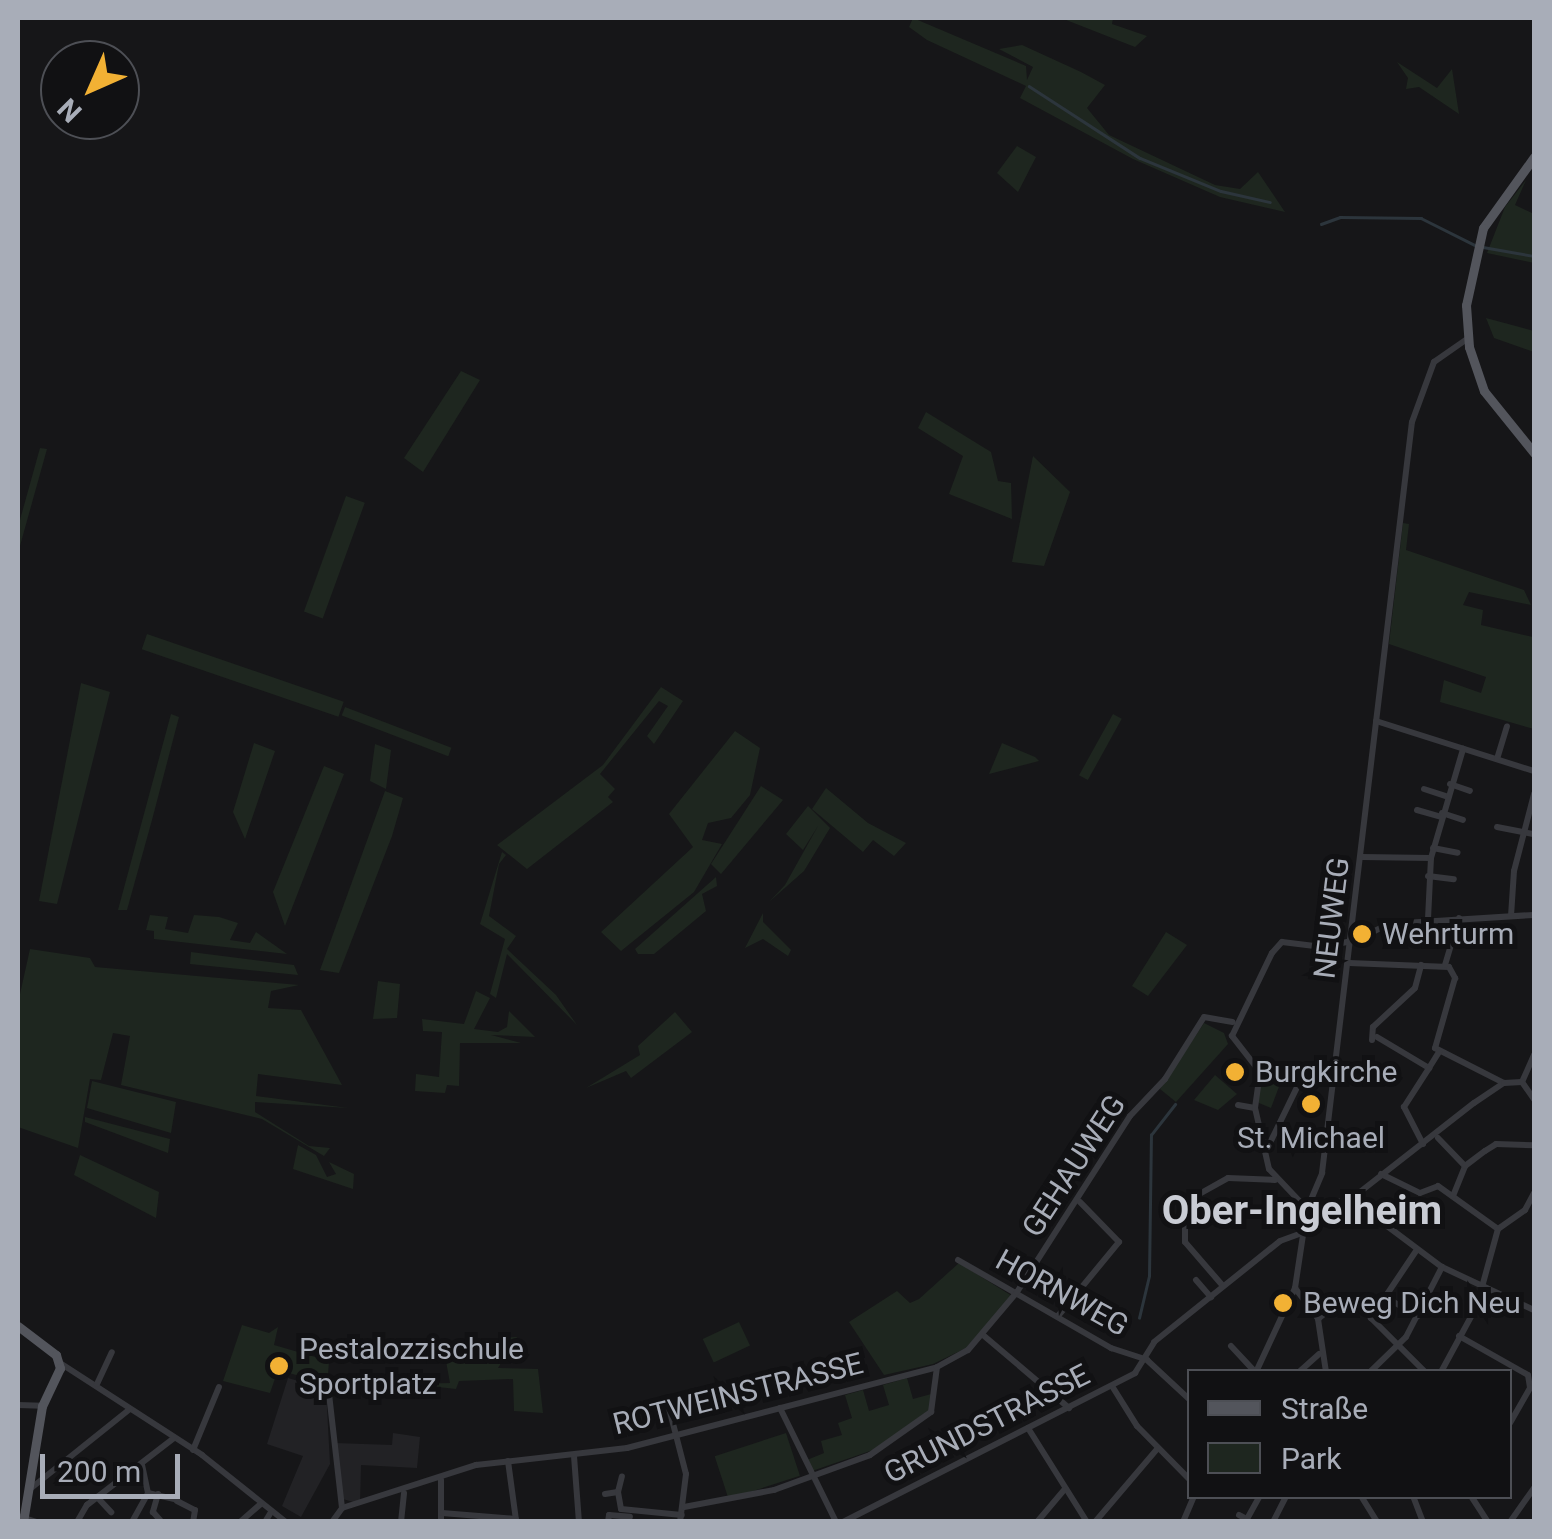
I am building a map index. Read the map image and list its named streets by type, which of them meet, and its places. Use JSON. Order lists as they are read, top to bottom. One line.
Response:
{"streets":{"street":["NEUWEG","GEHAUWEG","HORNWEG","ROTWEINSTRASSE","GRUNDSTRASSE"]},"crossings":[["NEUWEG","GRUNDSTRASSE"],["GEHAUWEG","HORNWEG"],["GEHAUWEG","ROTWEINSTRASSE"],["HORNWEG","ROTWEINSTRASSE"],["HORNWEG","GRUNDSTRASSE"]],"districts":["Ober-Ingelheim"],"places":["Wehrturm","Burgkirche","St. Michael","Beweg Dich Neu","Pestalozzischule Sportplatz"],"legend":["Straße","Park"],"scale_bar":"200 m","north":"bottom left"}
